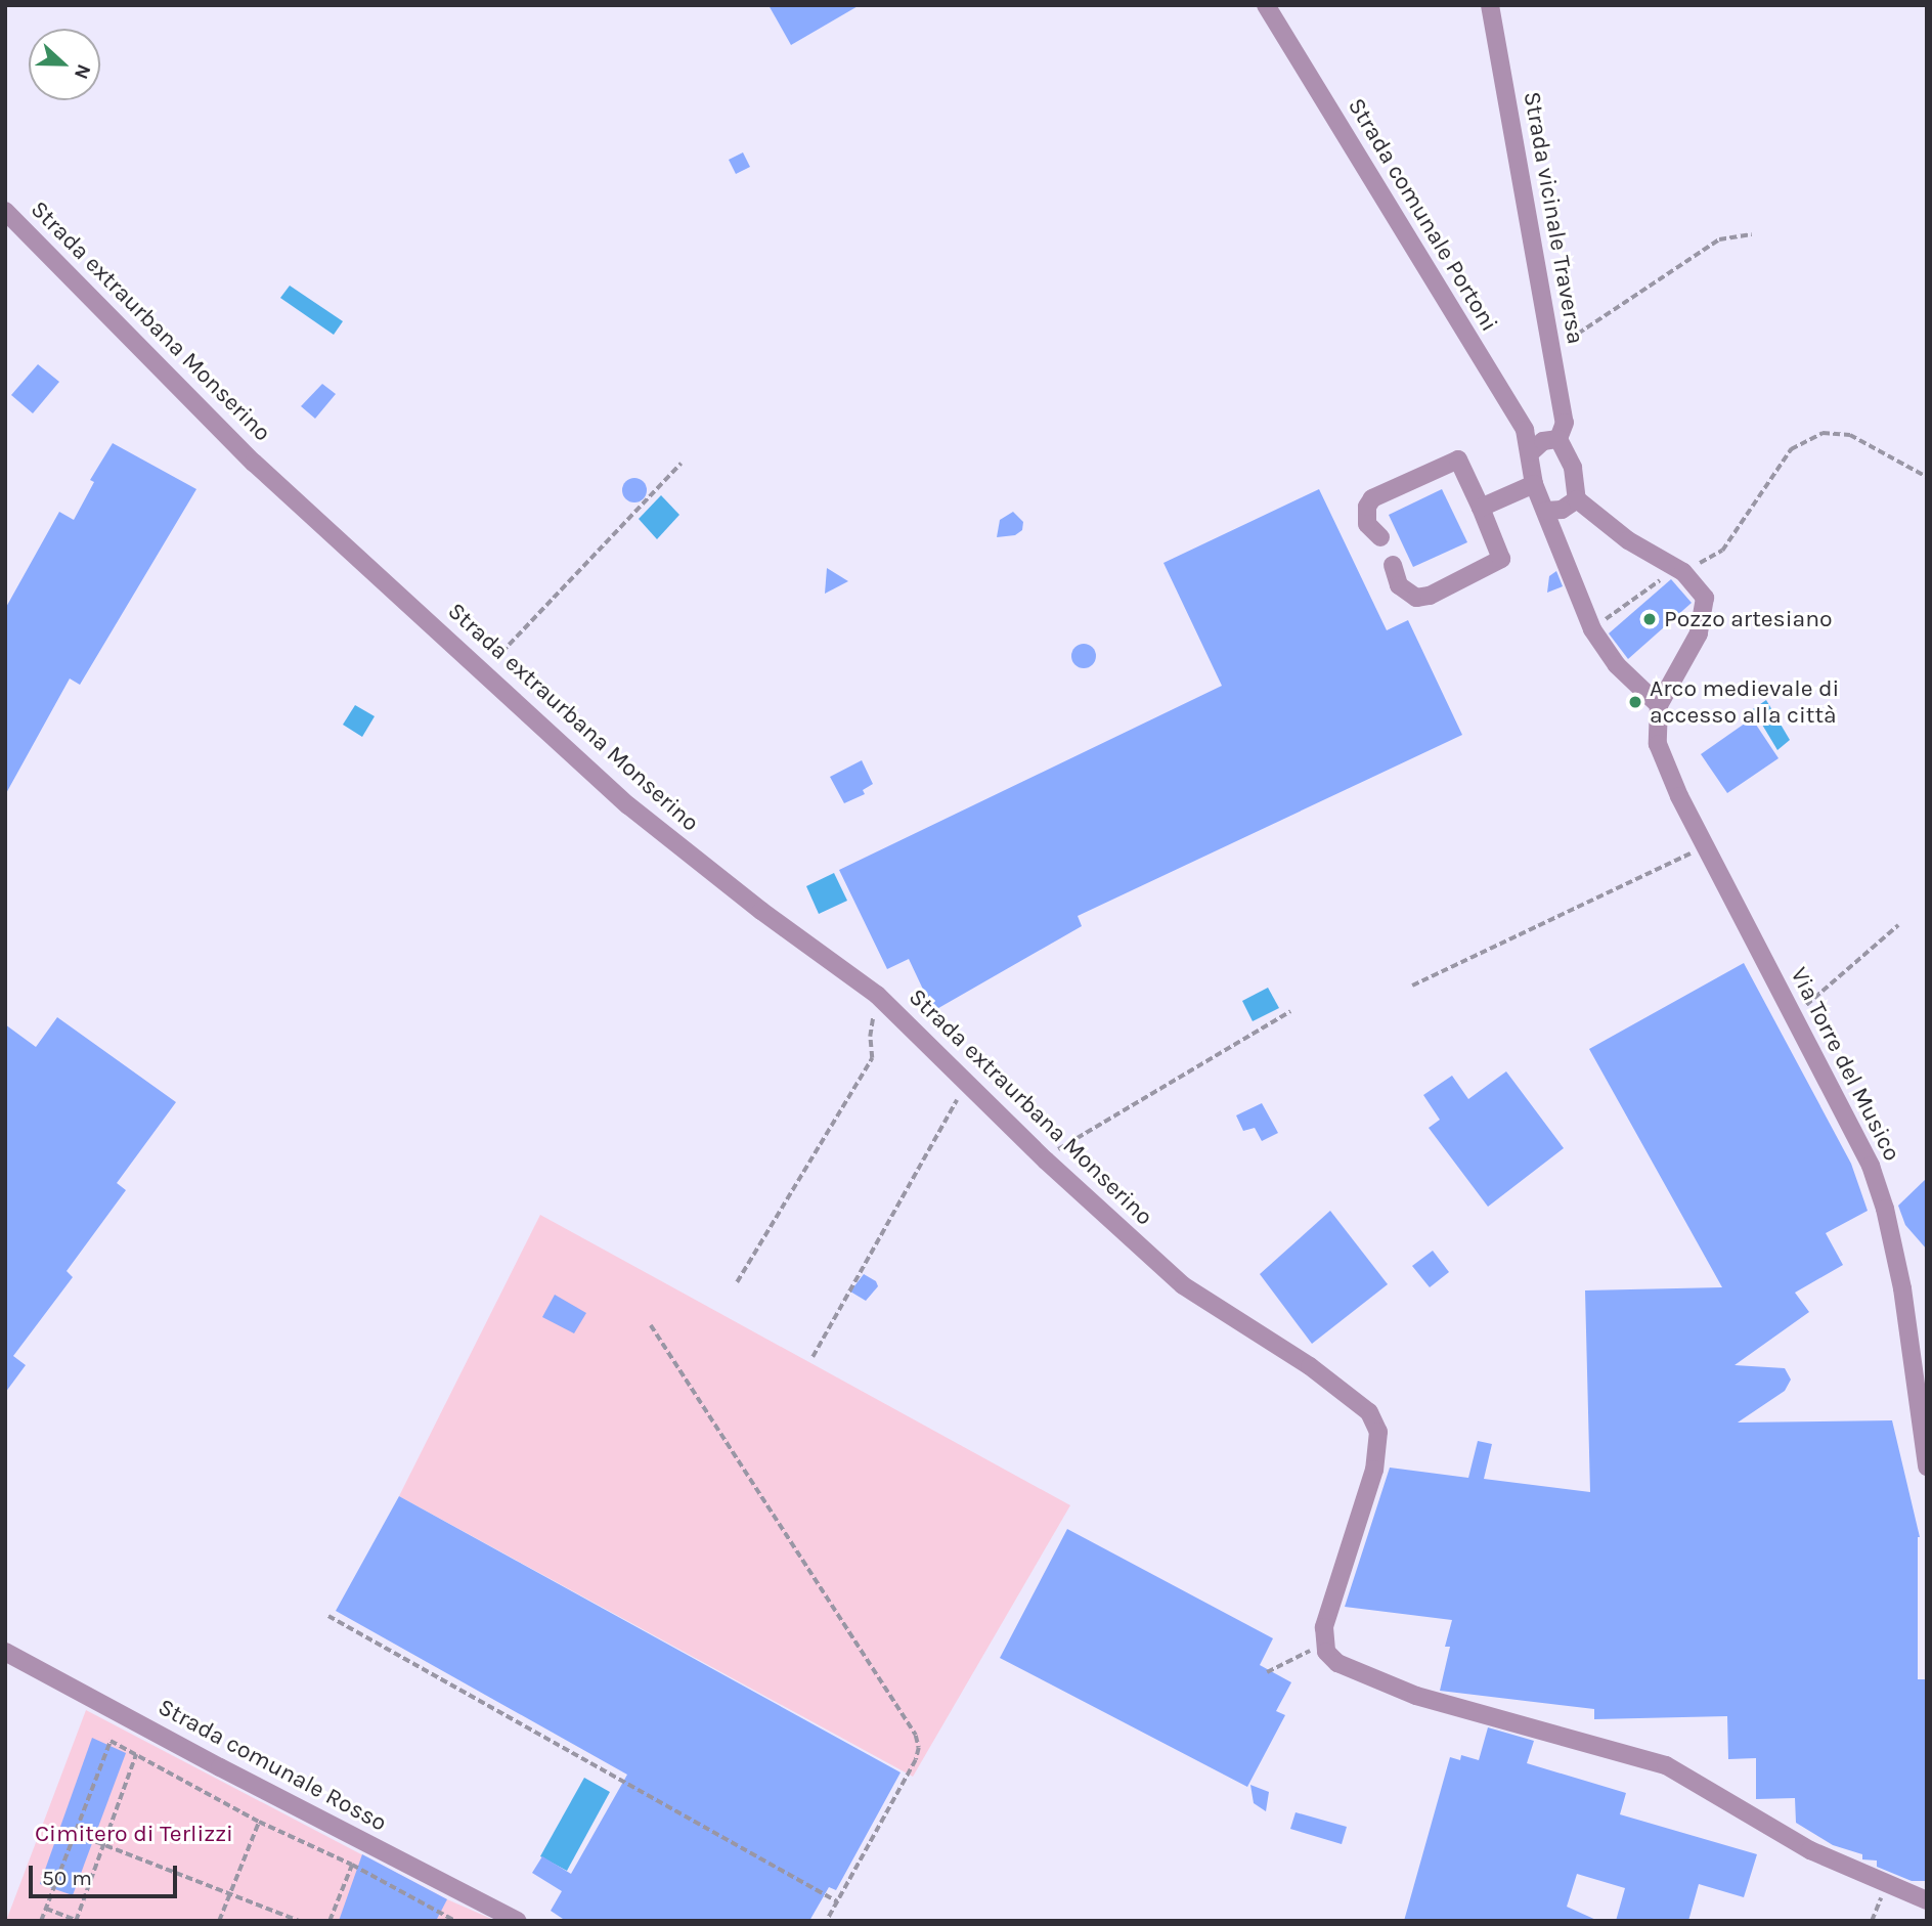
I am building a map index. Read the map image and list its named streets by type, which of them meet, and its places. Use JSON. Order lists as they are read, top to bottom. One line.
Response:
{"streets":{"street":["Strada comunale Portoni","Strada vicinale Traversa","Strada extraurbana Monserino","Via Torre del Musico","Strada comunale Rosso"]},"parks":["Cimitero di Terlizzi"],"places":["Pozzo artesiano","Arco medievale di accesso alla città"],"scale_bar":"50 m","north":"right"}
